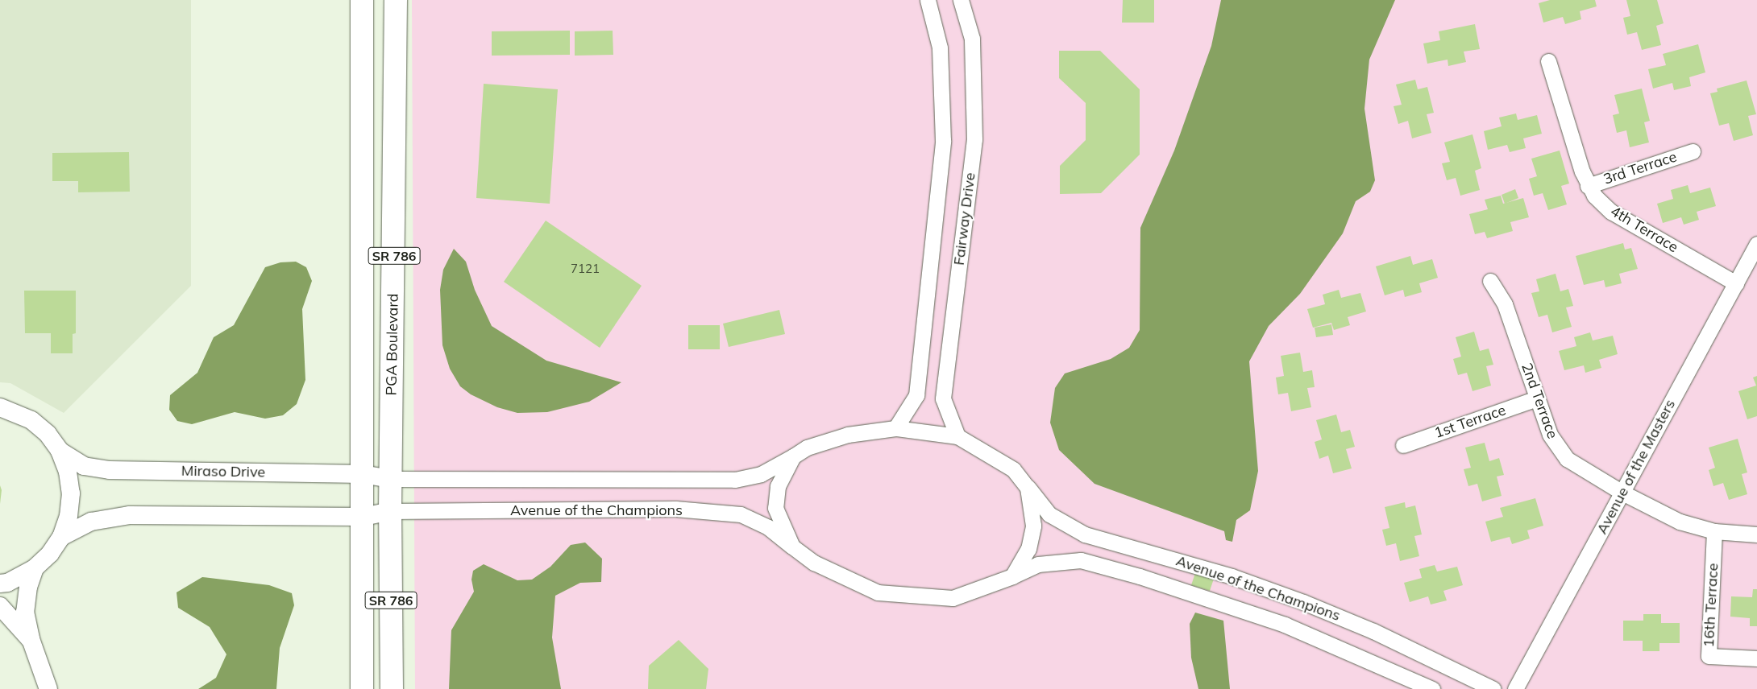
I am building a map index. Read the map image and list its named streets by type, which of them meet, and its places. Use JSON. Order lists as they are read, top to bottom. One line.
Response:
{"streets":{"main road":["SR 786","PGA Boulevard"],"street":["3rd Terrace","Fairway Drive","4th Terrace","2nd Terrace","1st Terrace","Avenue of the Masters","Miraso Drive","Avenue of the Champions","16th Terrace"]},"crossings":[["3rd Terrace","4th Terrace"],["Fairway Drive","Avenue of the Champions"],["4th Terrace","Avenue of the Masters"],["PGA Boulevard","Miraso Drive"],["PGA Boulevard","Avenue of the Champions"],["2nd Terrace","1st Terrace"],["2nd Terrace","Avenue of the Masters"],["2nd Terrace","16th Terrace"],["Miraso Drive","Avenue of the Champions"]],"house_numbers":["7121"]}
